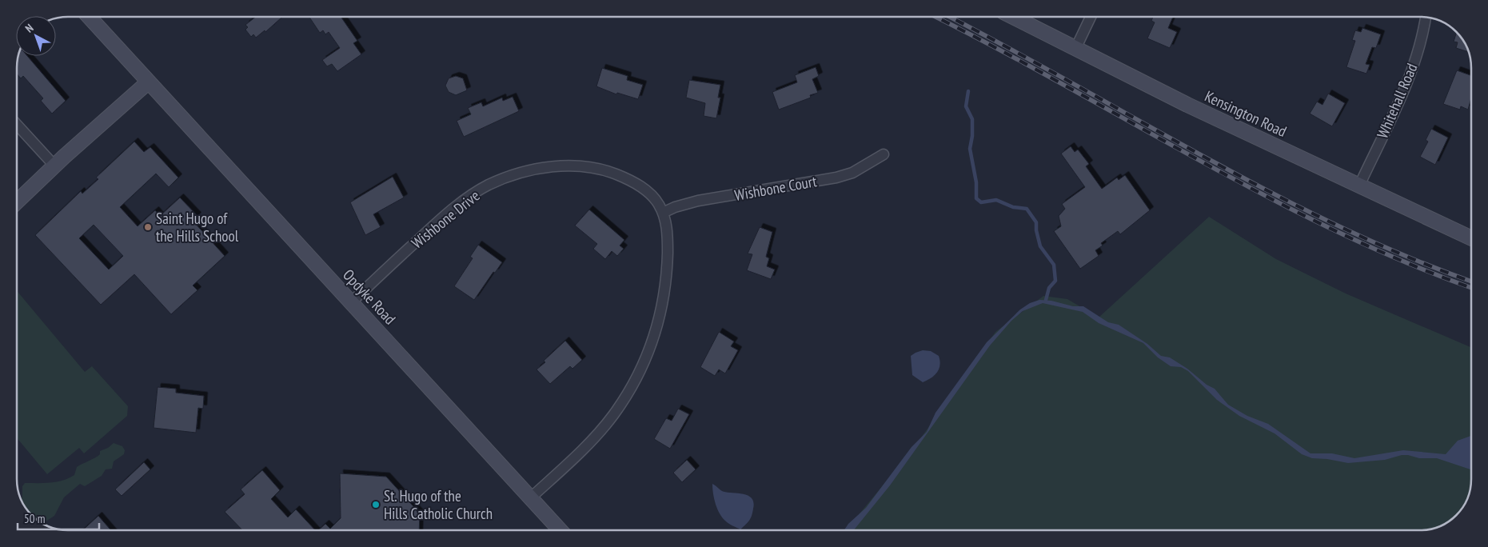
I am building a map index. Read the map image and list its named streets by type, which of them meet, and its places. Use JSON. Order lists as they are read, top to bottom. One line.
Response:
{"streets":{"street":["Whitehall Road","Kensington Road","Wishbone Court","Wishbone Drive","Opdyke Road"]},"crossings":[["Whitehall Road","Kensington Road"],["Wishbone Court","Wishbone Drive"],["Wishbone Drive","Opdyke Road"]],"places":["Saint Hugo of the Hills School","St. Hugo of the Hills Catholic Church"],"scale_bar":"50 m","north":"top left"}
